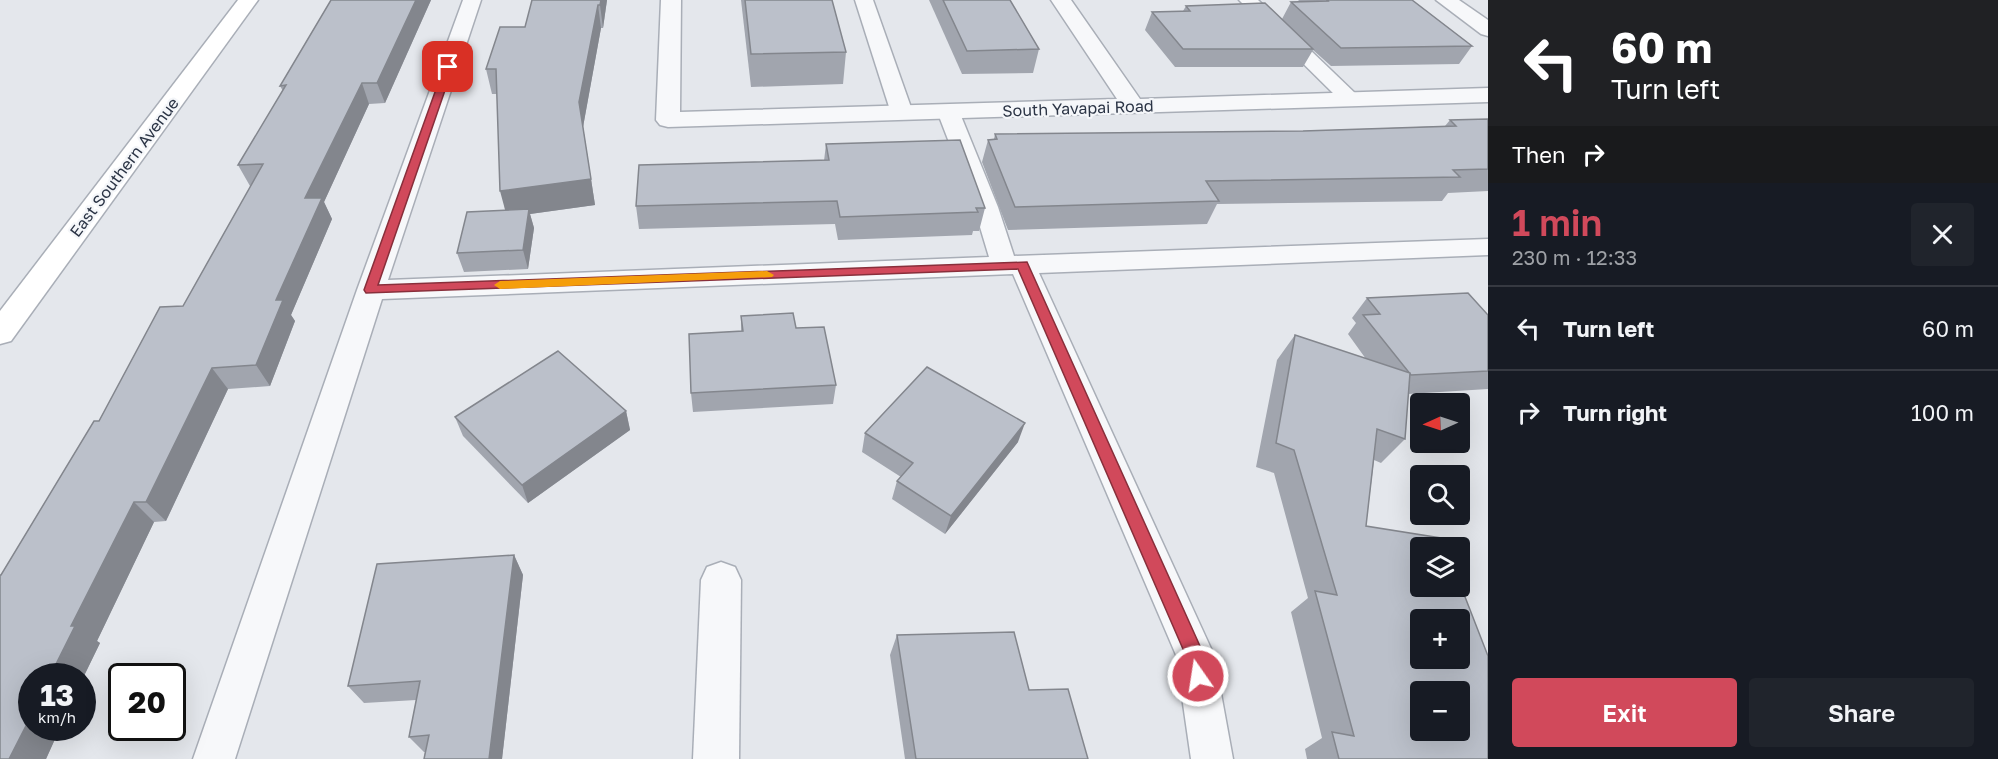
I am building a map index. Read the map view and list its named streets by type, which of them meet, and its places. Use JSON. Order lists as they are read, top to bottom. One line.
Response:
{"streets":{"main road":["East Southern Avenue"],"street":["South Yavapai Road"]},"north":"left","page":{"turn":["60 m","Turn left"],"then":"Then","heading":["1 min","230 m · 12:33"],"list":[{"name":"Turn left","value":"60 m"},{"name":"Turn right","value":"100 m"}],"map_buttons":["+","−"],"speed":"13 km/h","limit":"20","buttons":["Exit","Share"]}}
